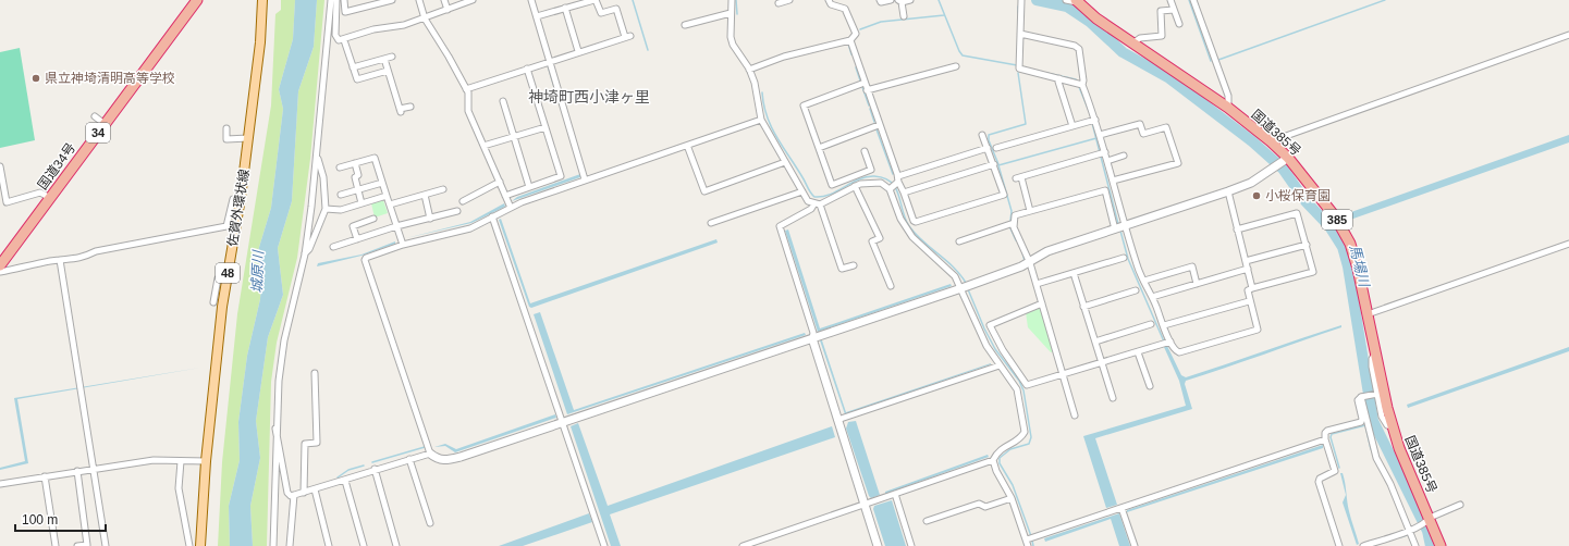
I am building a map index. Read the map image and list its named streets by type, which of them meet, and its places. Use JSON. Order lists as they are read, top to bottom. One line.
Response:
{"streets":{"highway":["34","国道385号","国道34号","385"],"main road":["佐賀外環状線","48"]},"districts":["神埼町西小津ヶ里"],"water":["馬場川","城原川"],"places":["県立神埼清明高等学校","小桜保育園"],"scale_bar":"100 m"}
